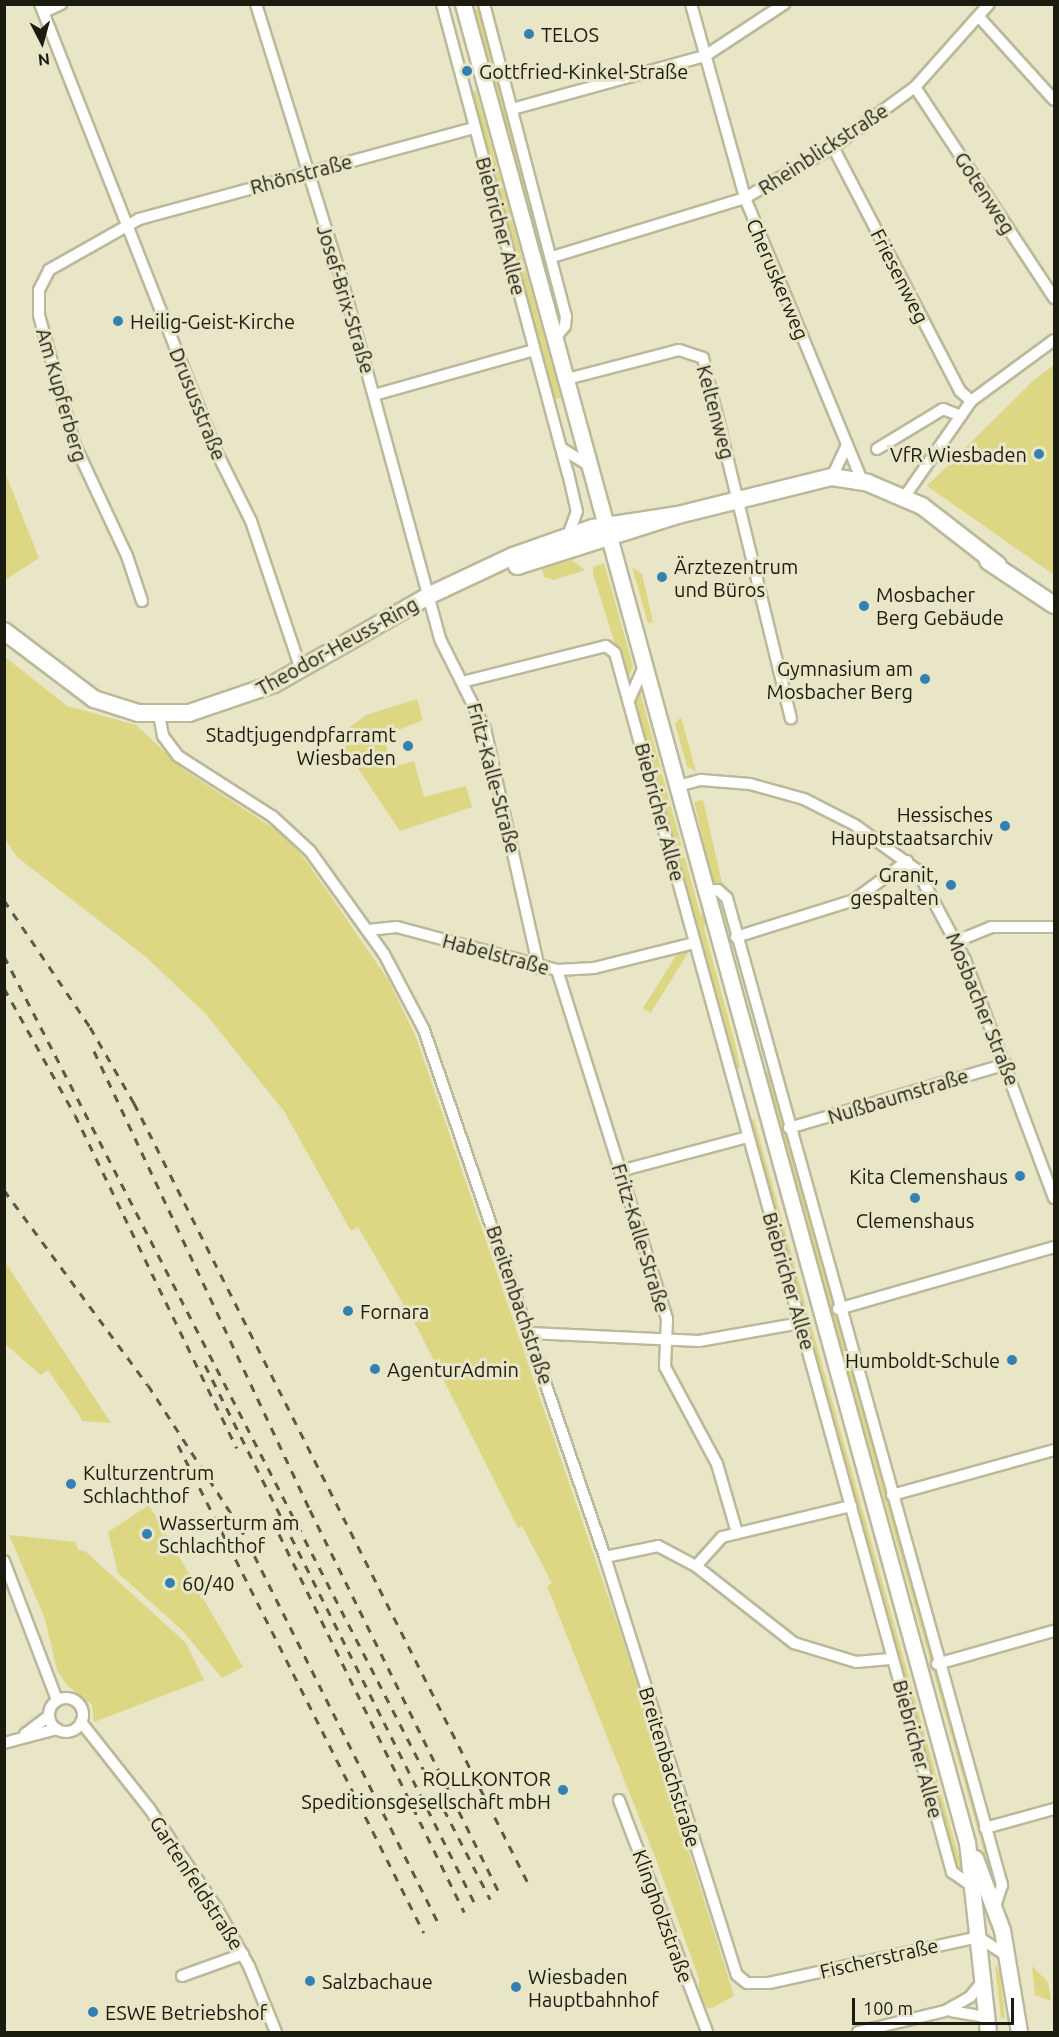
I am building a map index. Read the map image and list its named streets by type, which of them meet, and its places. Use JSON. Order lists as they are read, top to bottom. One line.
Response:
{"streets":{"main road":["Biebricher Allee","Theodor-Heuss-Ring"],"street":["Rheinblickstraße","Rhönstraße","Gotenweg","Friesenweg","Cheruskerweg","Josef-Brix-Straße","Am Kupferberg","Drususstraße","Keltenweg","Fritz-Kalle-Straße","Habelstraße","Mosbacher Straße","Nußbaumstraße","Breitenbachstraße","Gartenfeldstraße","Klingholzstraße","Fischerstraße"]},"crossings":[["Rheinblickstraße","Gotenweg"],["Rheinblickstraße","Biebricher Allee"],["Rheinblickstraße","Friesenweg"],["Rheinblickstraße","Cheruskerweg"],["Rhönstraße","Biebricher Allee"],["Rhönstraße","Josef-Brix-Straße"],["Rhönstraße","Am Kupferberg"],["Rhönstraße","Drususstraße"],["Biebricher Allee","Keltenweg"],["Biebricher Allee","Theodor-Heuss-Ring"],["Biebricher Allee","Fritz-Kalle-Straße"],["Biebricher Allee","Habelstraße"],["Biebricher Allee","Mosbacher Straße"],["Biebricher Allee","Nußbaumstraße"],["Biebricher Allee","Fischerstraße"],["Josef-Brix-Straße","Theodor-Heuss-Ring"],["Josef-Brix-Straße","Fritz-Kalle-Straße"],["Am Kupferberg","Drususstraße"],["Drususstraße","Theodor-Heuss-Ring"],["Theodor-Heuss-Ring","Fritz-Kalle-Straße"],["Theodor-Heuss-Ring","Breitenbachstraße"],["Fritz-Kalle-Straße","Habelstraße"],["Habelstraße","Breitenbachstraße"],["Mosbacher Straße","Nußbaumstraße"],["Breitenbachstraße","Fischerstraße"]],"places":["TELOS","Gottfried-Kinkel-Straße","Heilig-Geist-Kirche","VfR Wiesbaden","Ärztezentrum und Büros","Mosbacher Berg Gebäude","Gymnasium am Mosbacher Berg","Stadtjugendpfarramt Wiesbaden","Hessisches Hauptstaatsarchiv","Granit, gespalten","Kita Clemenshaus","Clemenshaus","Fornara","Humboldt-Schule","AgenturAdmin","Kulturzentrum Schlachthof","Wasserturm am Schlachthof","60/40","ROLLKONTOR Speditionsgesellschaft mbH","Salzbachaue","Wiesbaden Hauptbahnhof","ESWE Betriebshof"],"scale_bar":"100 m","north":"bottom"}
